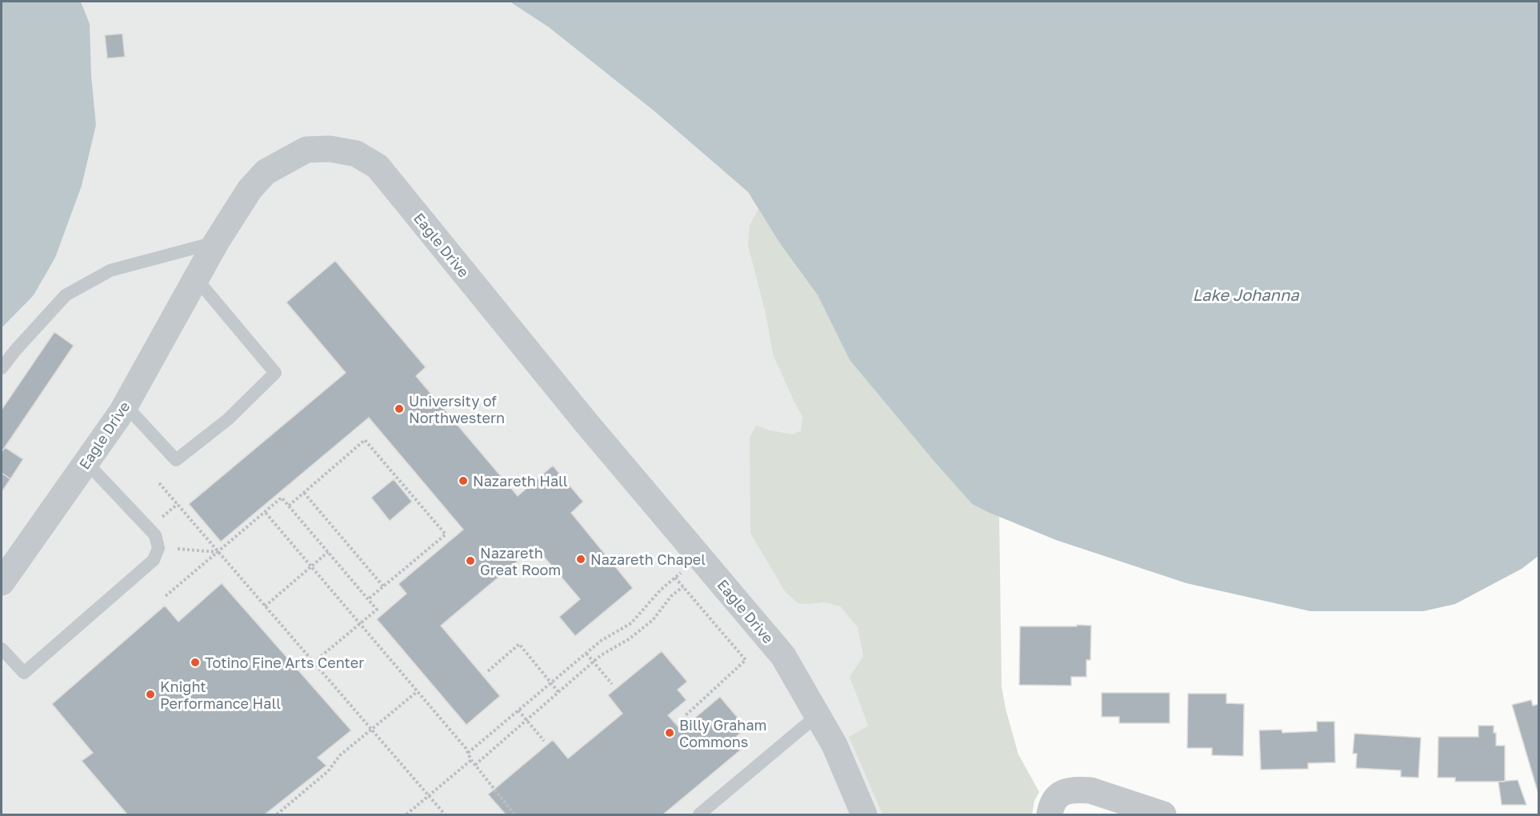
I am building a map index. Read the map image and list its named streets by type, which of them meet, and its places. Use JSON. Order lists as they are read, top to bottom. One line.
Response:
{"streets":{"street":["Eagle Drive"]},"water":["Lake Johanna"],"places":["University of Northwestern","Nazareth Hall","Nazareth Chapel","Nazareth Great Room","Totino Fine Arts Center","Knight Performance Hall","Billy Graham Commons"]}
